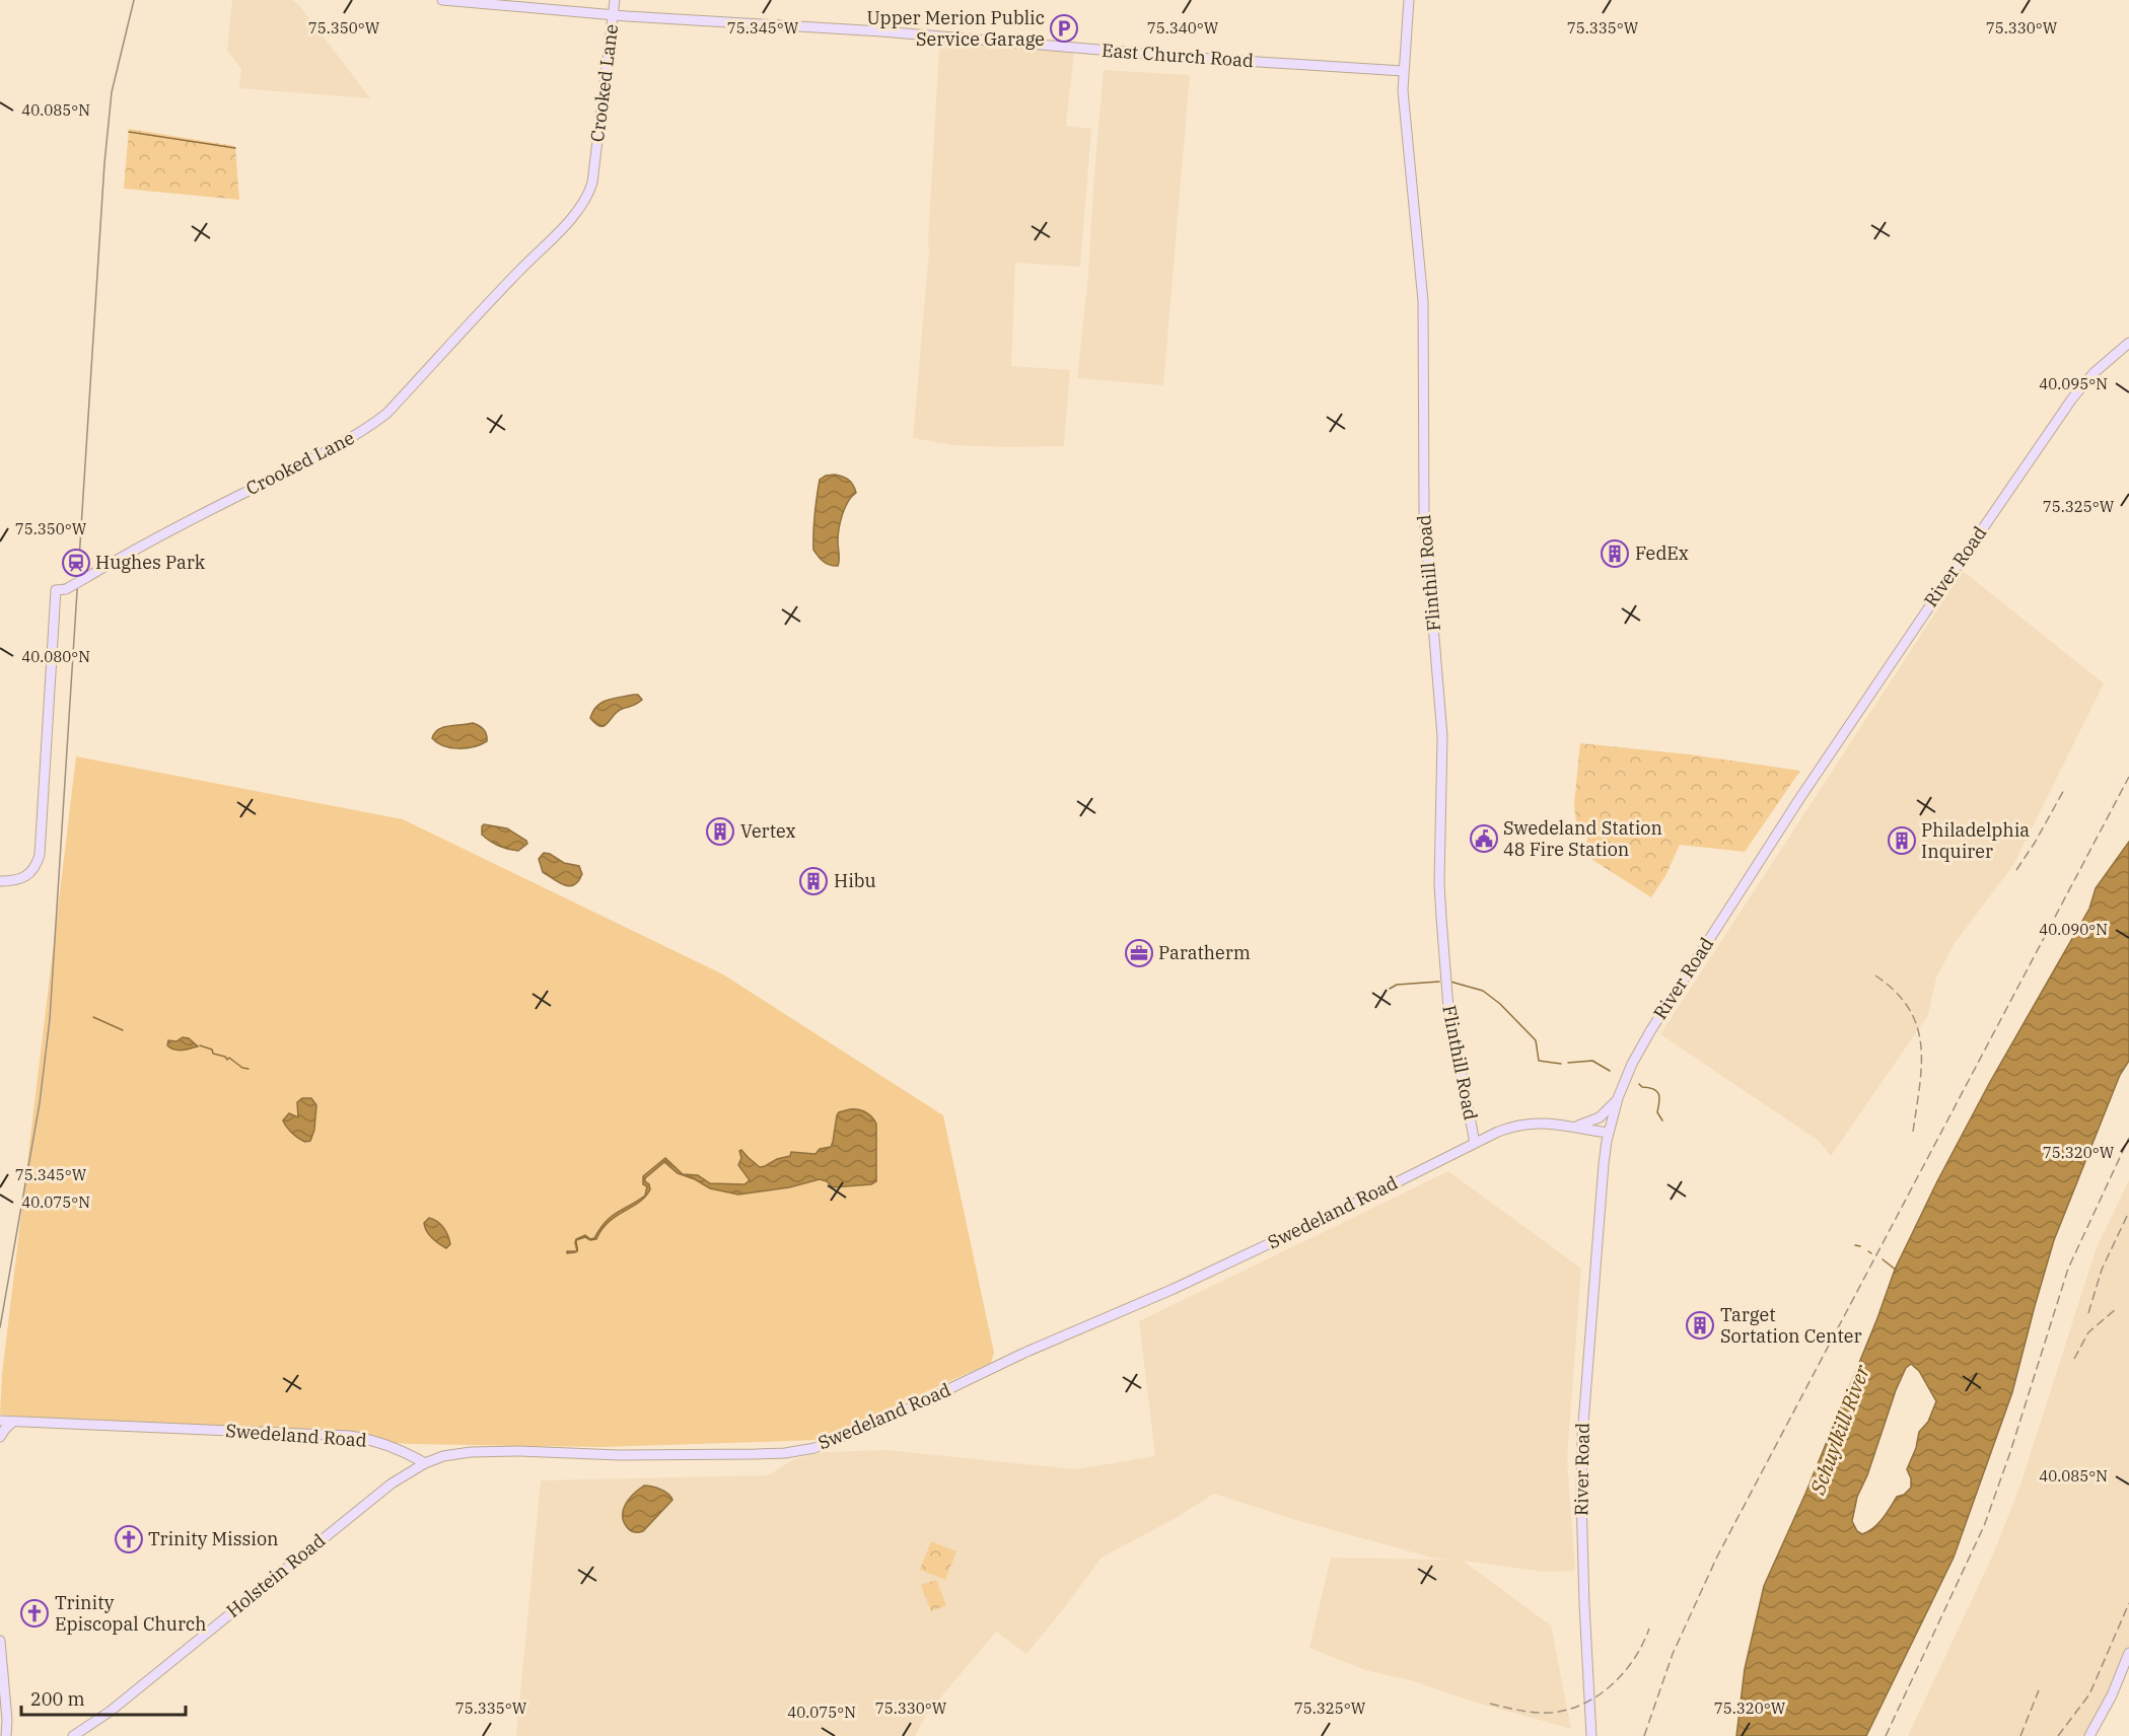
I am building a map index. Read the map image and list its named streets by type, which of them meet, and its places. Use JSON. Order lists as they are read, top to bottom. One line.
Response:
{"streets":{"main road":["East Church Road","Crooked Lane","River Road","Flinthill Road","Swedeland Road","Holstein Road"]},"crossings":[["East Church Road","Crooked Lane"],["East Church Road","Flinthill Road"],["River Road","Swedeland Road"],["Flinthill Road","Swedeland Road"],["Swedeland Road","Holstein Road"]],"water":["Schuylkill River"],"places":{"parking":["Upper Merion Public Service Garage"],"building":["FedEx","Vertex","Philadelphia Inquirer","Hibu","Target Sortation Center"],"station":["Hughes Park"],"public building":["Swedeland Station 48 Fire Station"],"office":["Paratherm"],"church":["Trinity Mission","Trinity Episcopal Church"]},"scale_bar":"200 m","coordinates":["75.350°W","75.345°W","75.340°W","75.335°W","75.330°W","40.085°N","40.095°N","75.325°W","40.080°N","40.090°N","75.320°W","40.075°N"]}
